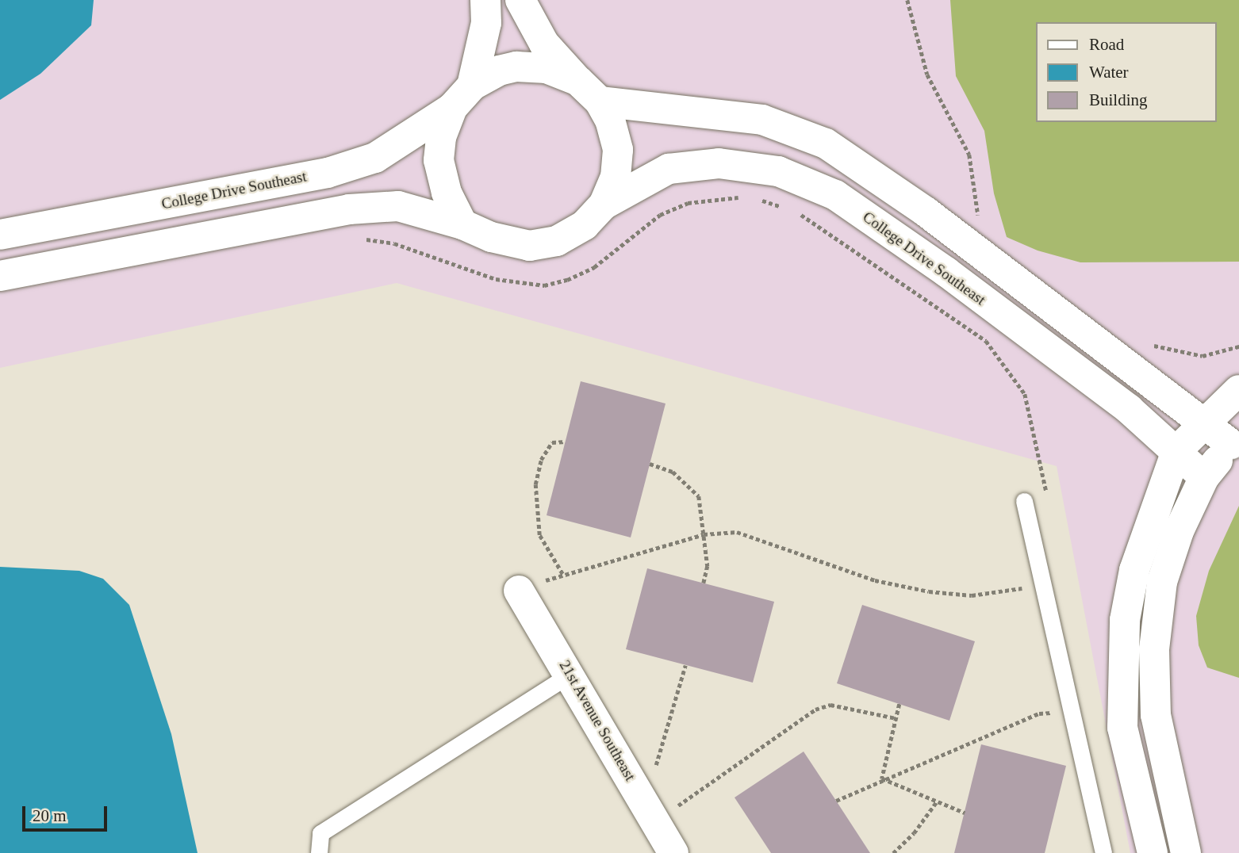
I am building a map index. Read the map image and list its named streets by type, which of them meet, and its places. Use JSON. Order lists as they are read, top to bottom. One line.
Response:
{"streets":{"street":["College Drive Southeast","21st Avenue Southeast"]},"legend":["Road","Water","Building"],"scale_bar":"20 m"}
